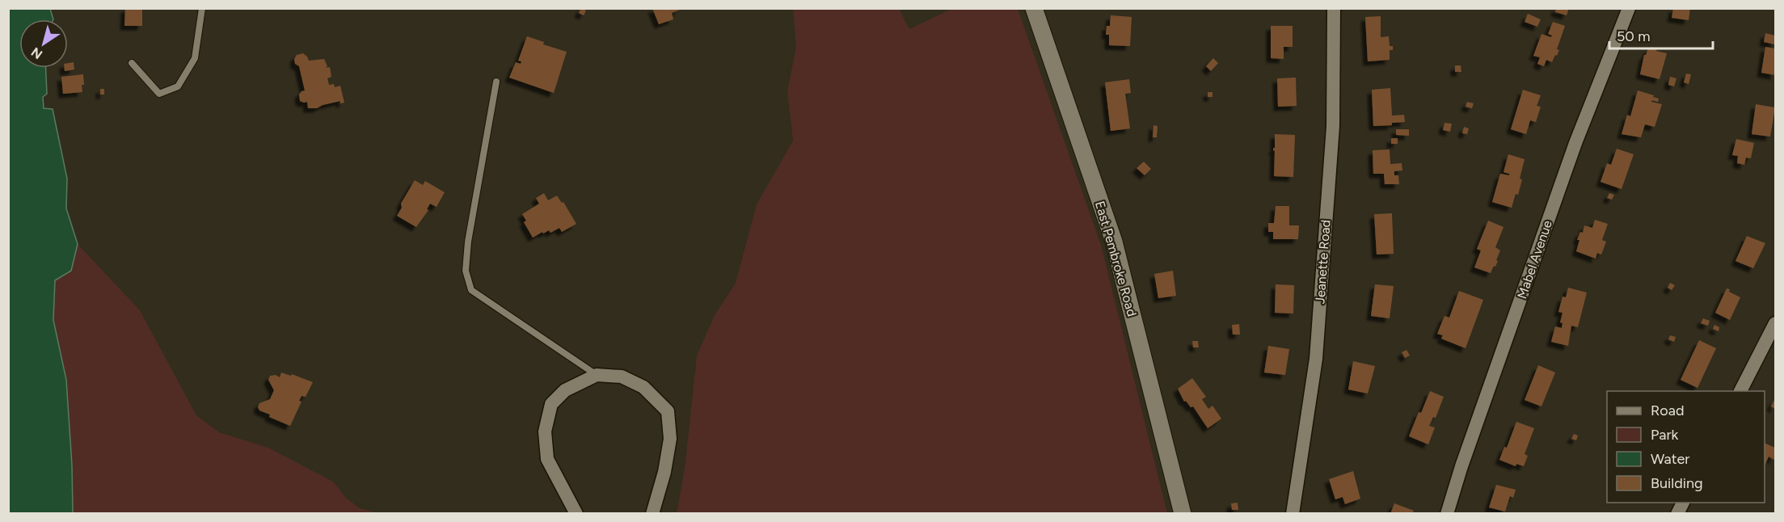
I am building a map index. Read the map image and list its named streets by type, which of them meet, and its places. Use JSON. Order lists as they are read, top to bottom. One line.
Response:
{"streets":{"street":["East Pembroke Road","Mabel Avenue","Jeanette Road"]},"legend":["Road","Park","Water","Building"],"scale_bar":"50 m","north":"bottom left"}
